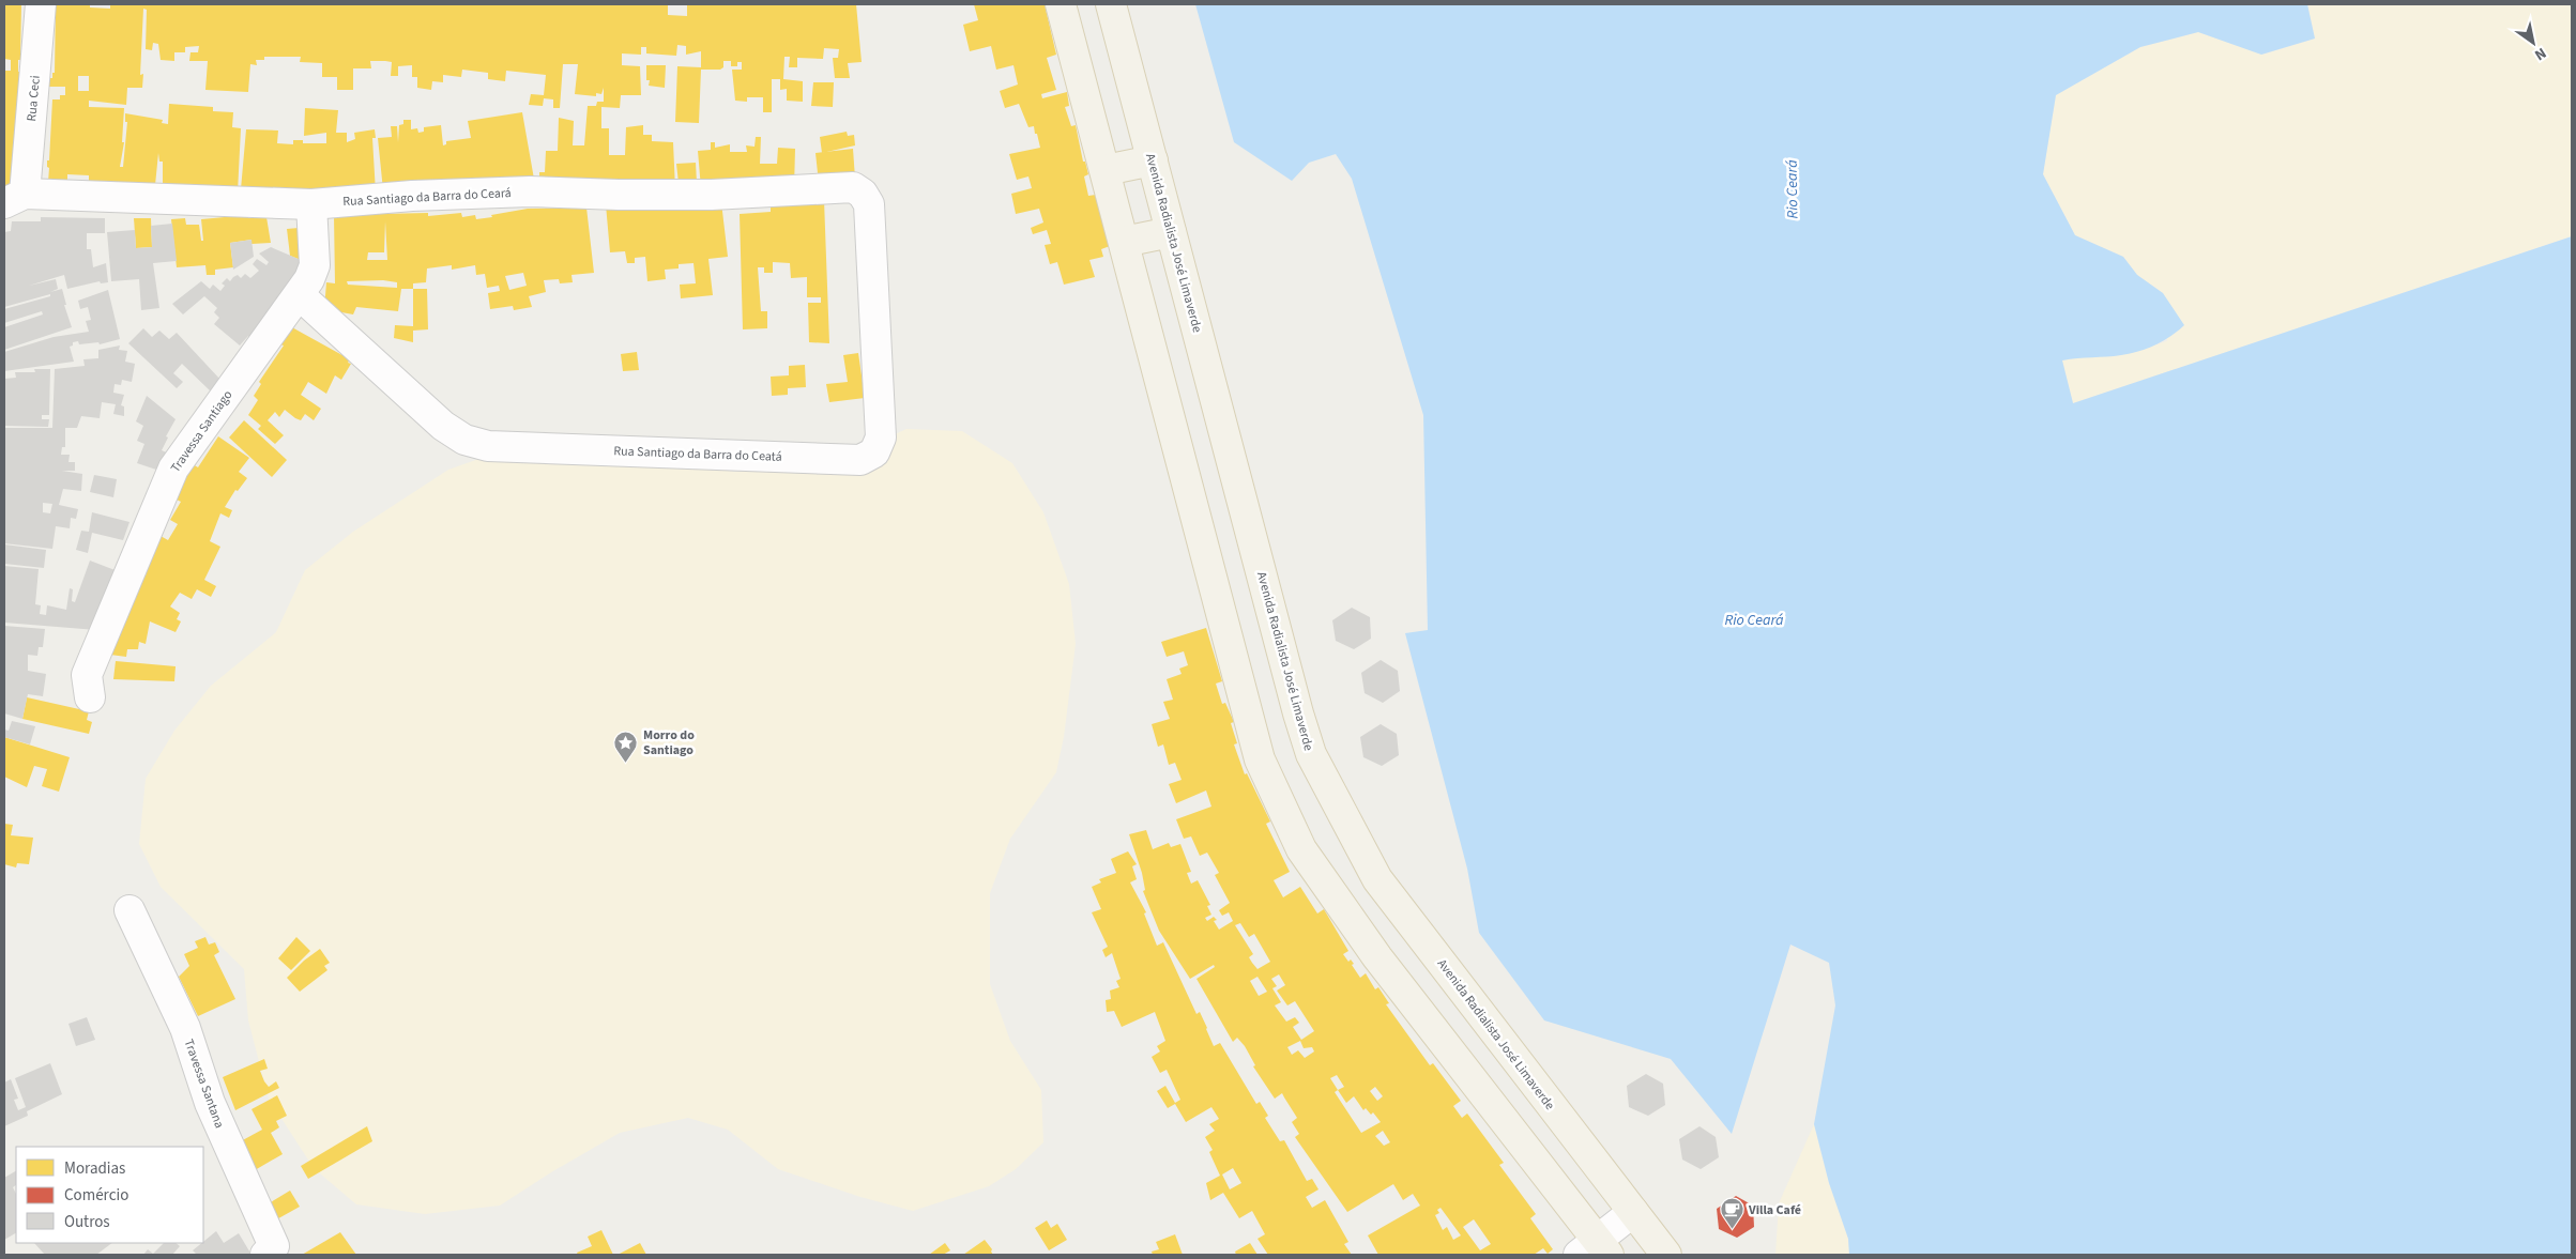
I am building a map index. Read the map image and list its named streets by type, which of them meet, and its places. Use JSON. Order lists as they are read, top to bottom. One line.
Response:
{"streets":{"main road":["Avenida Radialista José Limaverde"],"street":["Rua Ceci","Rua Santiago da Barra do Ceará","Travessa Santiago","Rua Santiago da Barra do Ceatá","Travessa Santana"]},"crossings":[["Rua Ceci","Rua Santiago da Barra do Ceará"],["Rua Santiago da Barra do Ceará","Travessa Santiago"],["Rua Santiago da Barra do Ceará","Rua Santiago da Barra do Ceatá"],["Travessa Santiago","Rua Santiago da Barra do Ceatá"]],"water":["Rio Ceará"],"places":{"place":["Morro do Santiago"],"cafe":["Villa Café"]},"legend":["Moradias","Comércio","Outros"],"north":"bottom right"}
